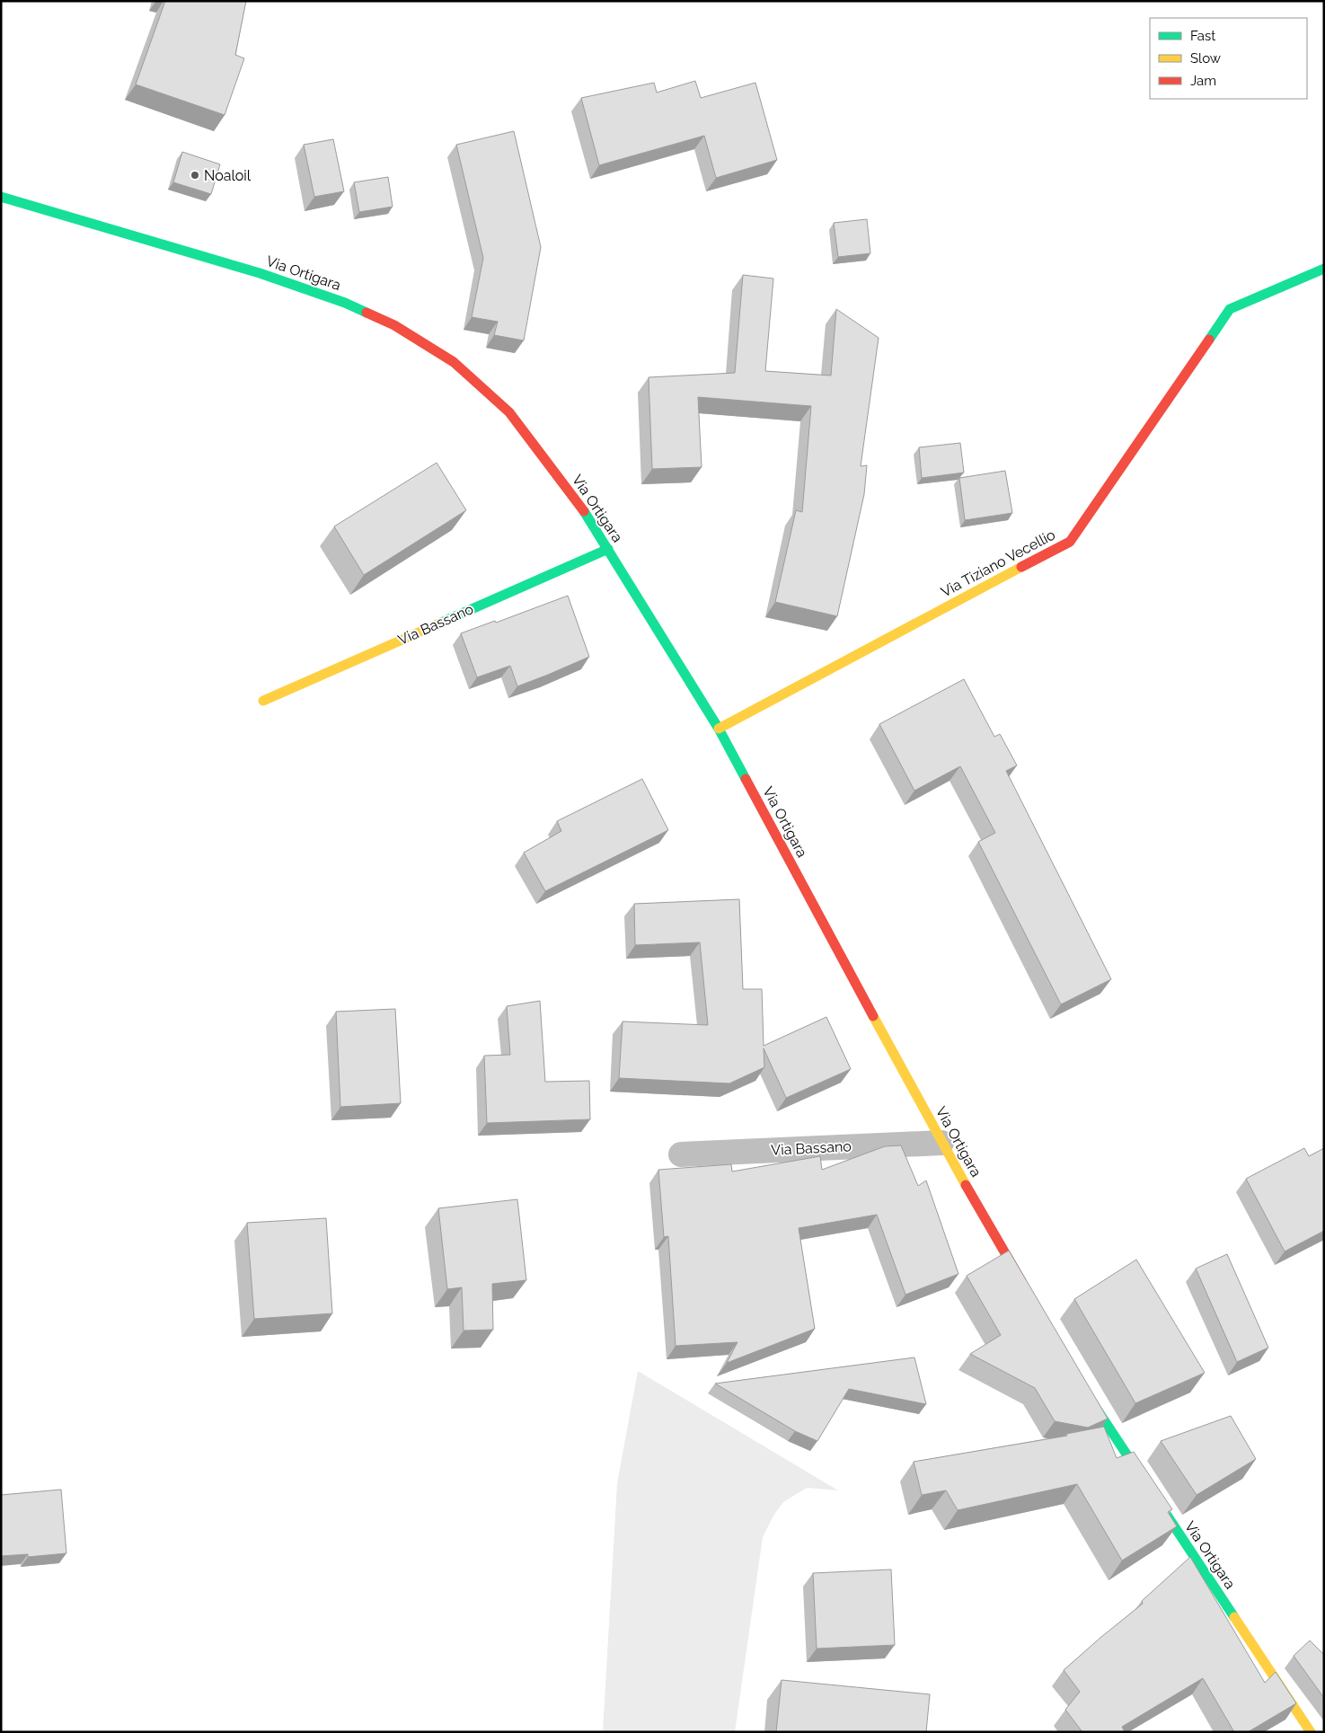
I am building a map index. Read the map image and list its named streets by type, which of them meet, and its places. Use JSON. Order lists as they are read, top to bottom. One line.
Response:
{"streets":{"street":["Via Ortigara","Via Tiziano Vecellio","Via Bassano"]},"crossings":[["Via Ortigara","Via Tiziano Vecellio"],["Via Ortigara","Via Bassano"]],"places":["Noaloil"],"legend":["Fast","Slow","Jam"]}
